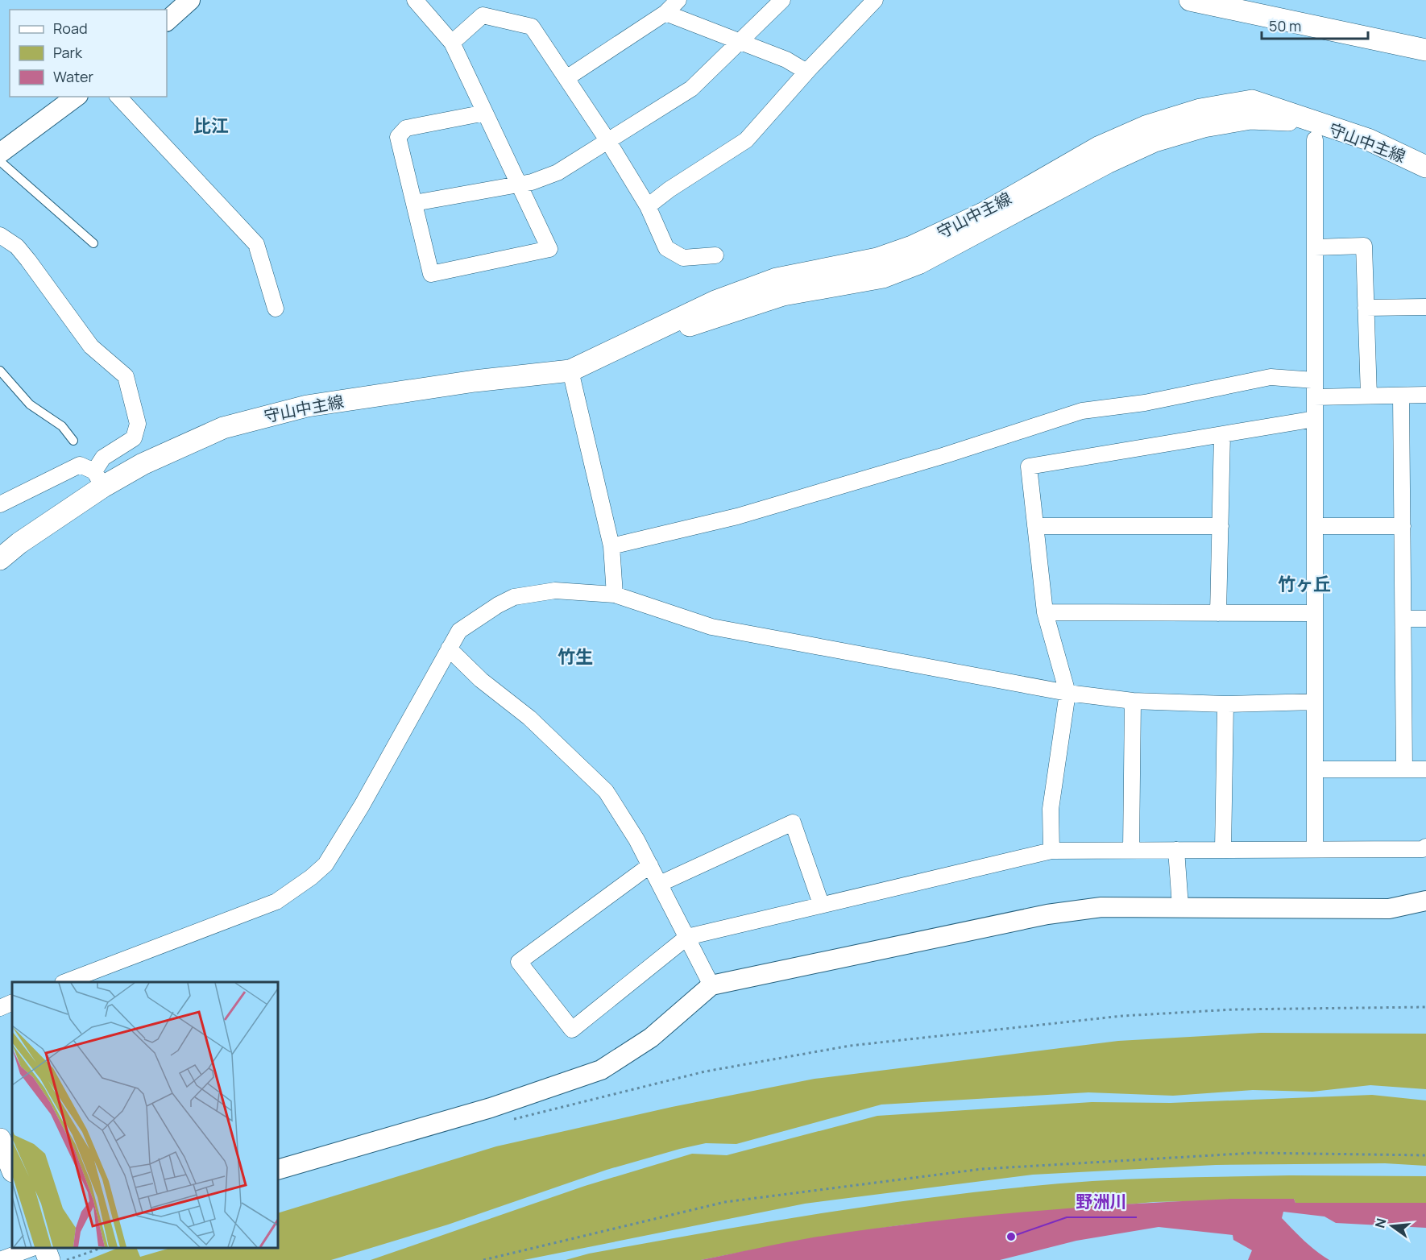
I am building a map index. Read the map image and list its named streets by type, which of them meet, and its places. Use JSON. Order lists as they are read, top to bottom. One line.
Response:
{"streets":{"main road":["守山中主線"]},"districts":["比江","竹ヶ丘","竹生"],"places":["野洲川"],"legend":["Road","Park","Water"],"scale_bar":"50 m","north":"left"}
